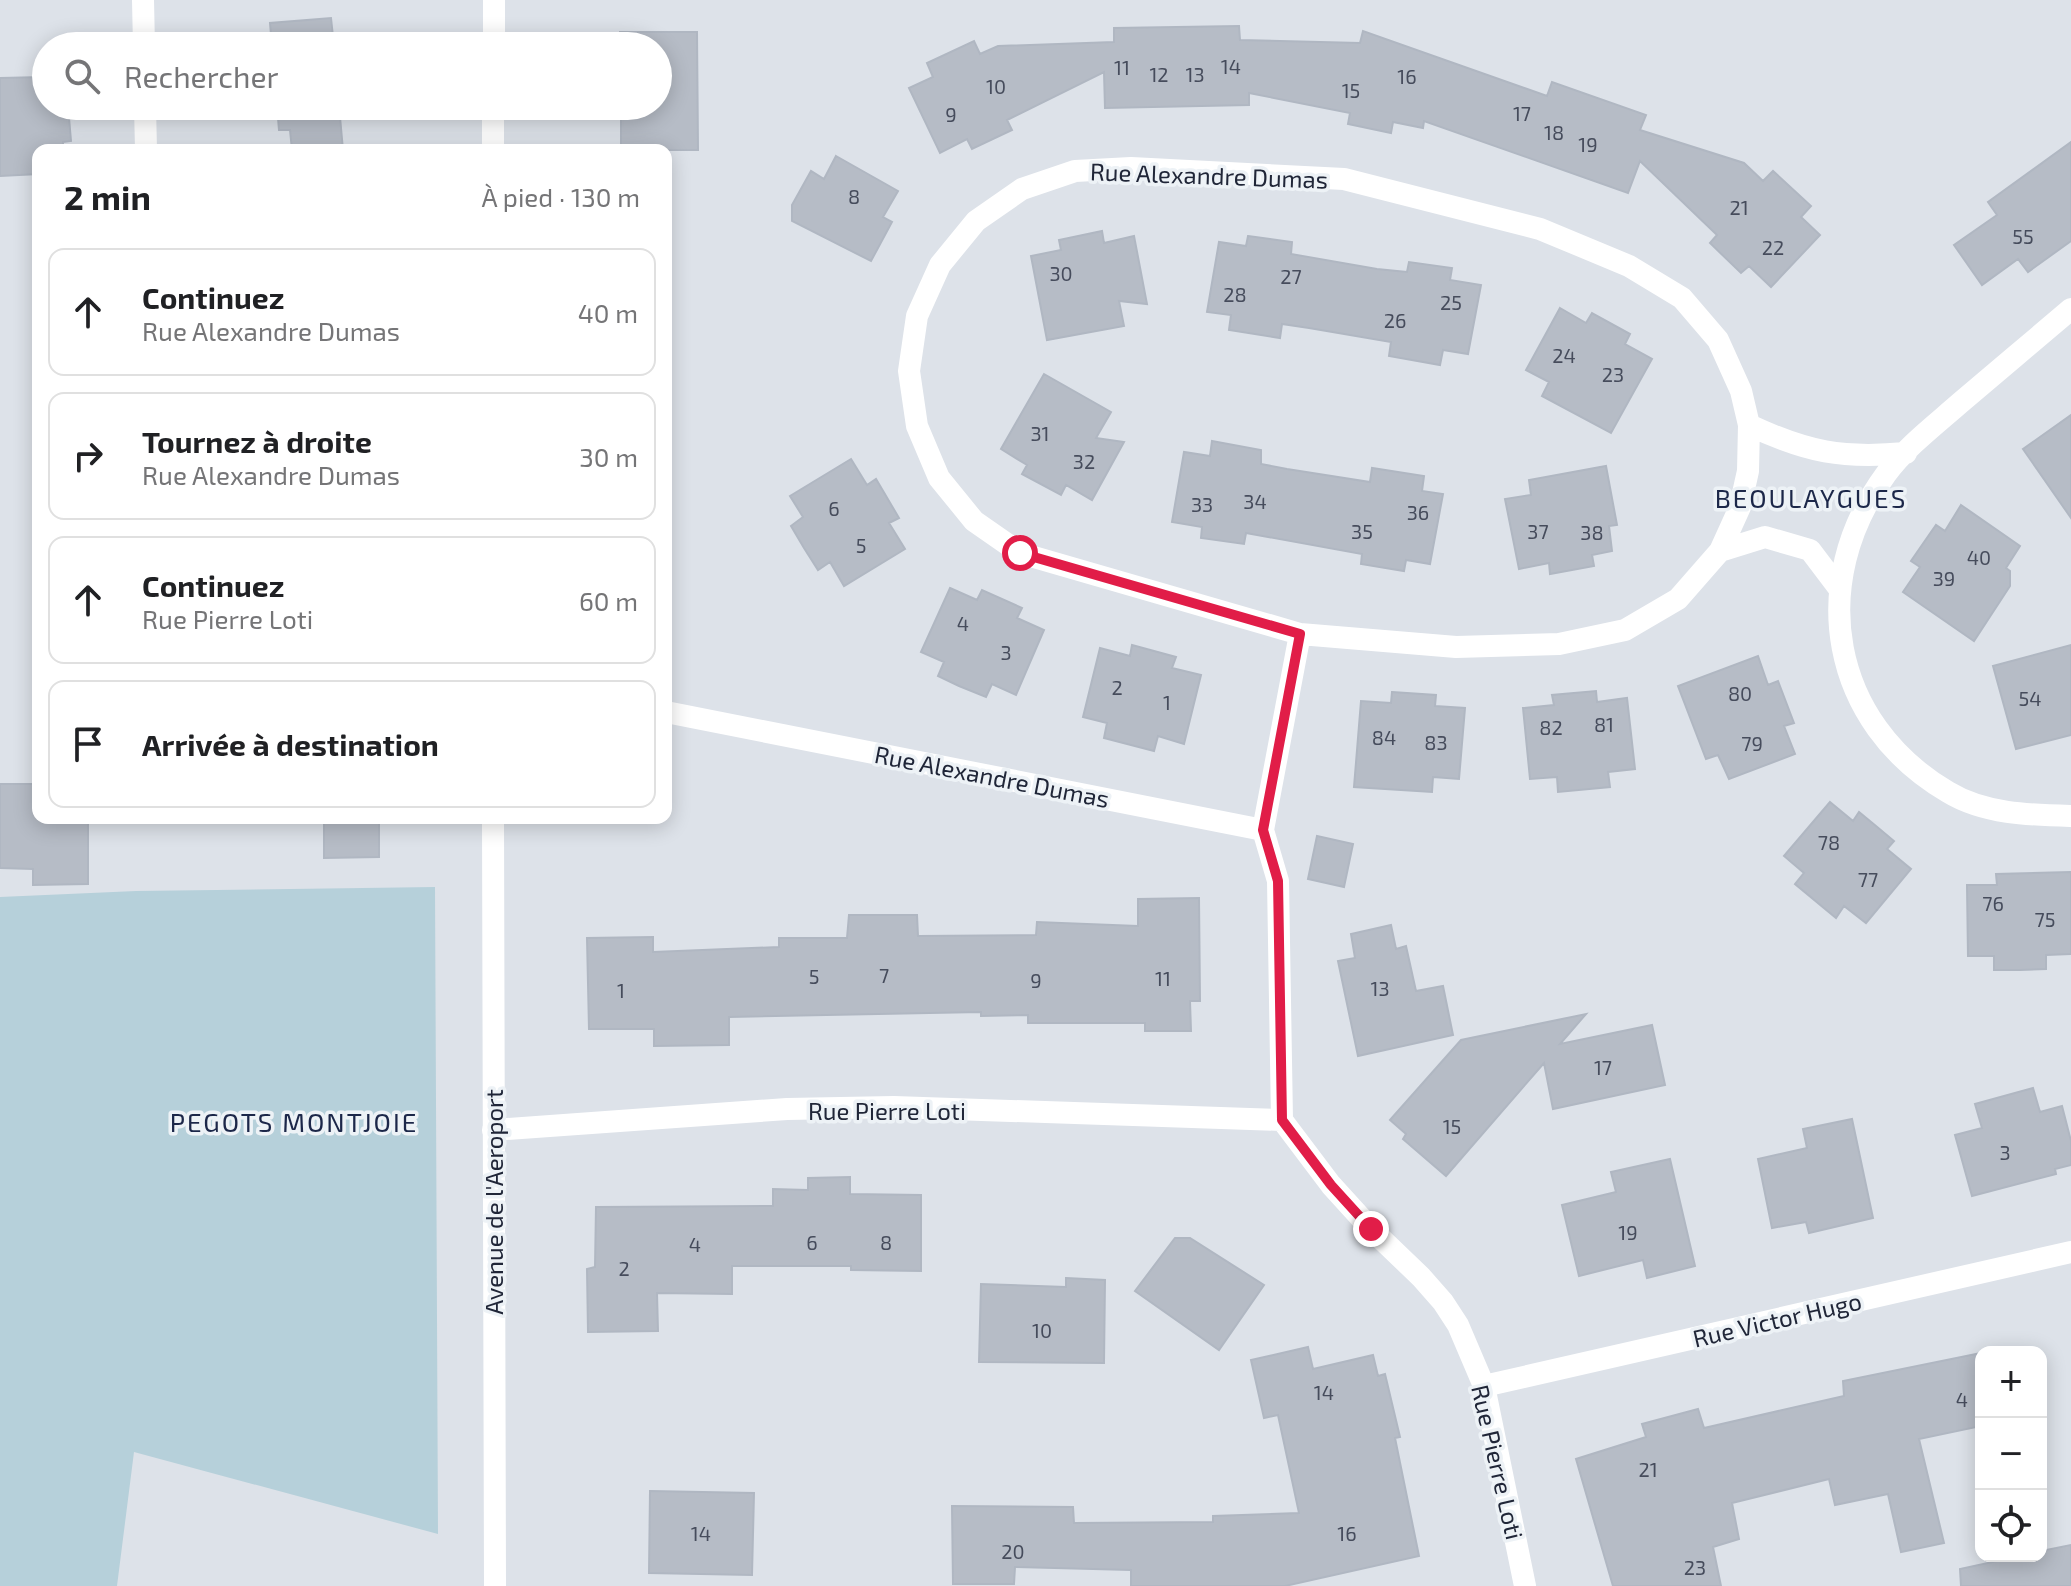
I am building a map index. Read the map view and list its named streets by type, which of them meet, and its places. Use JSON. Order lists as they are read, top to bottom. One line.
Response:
{"streets":{"street":["Rue Alexandre Dumas","Rue Pierre Loti","Avenue de l'Aeroport","Rue Victor Hugo"]},"crossings":[["Rue Pierre Loti","Avenue de l'Aeroport"],["Rue Pierre Loti","Rue Victor Hugo"]],"districts":["BEOULAYGUES","PEGOTS MONTJOIE"],"house_numbers":["14","11","12","13","16","10","15","17","9","18","19","8","21","55","22","30","27","28","25","26","24","23","31","32","34","33","6","36","35","37","38","5","40","39","4","3","2","80","54","1","81","82","84","83","79","78","77","76","75","7","5","11","9","13","1","17","15","3","19","6","8","4","2","10","14","4","21","14","16","20","23"],"page":{"search":"Rechercher","heading":["2 min","À pied · 130 m"],"list":[["Continuez","Rue Alexandre Dumas","40 m"],["Tournez à droite","Rue Alexandre Dumas","30 m"],["Continuez","Rue Pierre Loti","60 m"],"Arrivée à destination"],"map_buttons":["+","−"]}}
